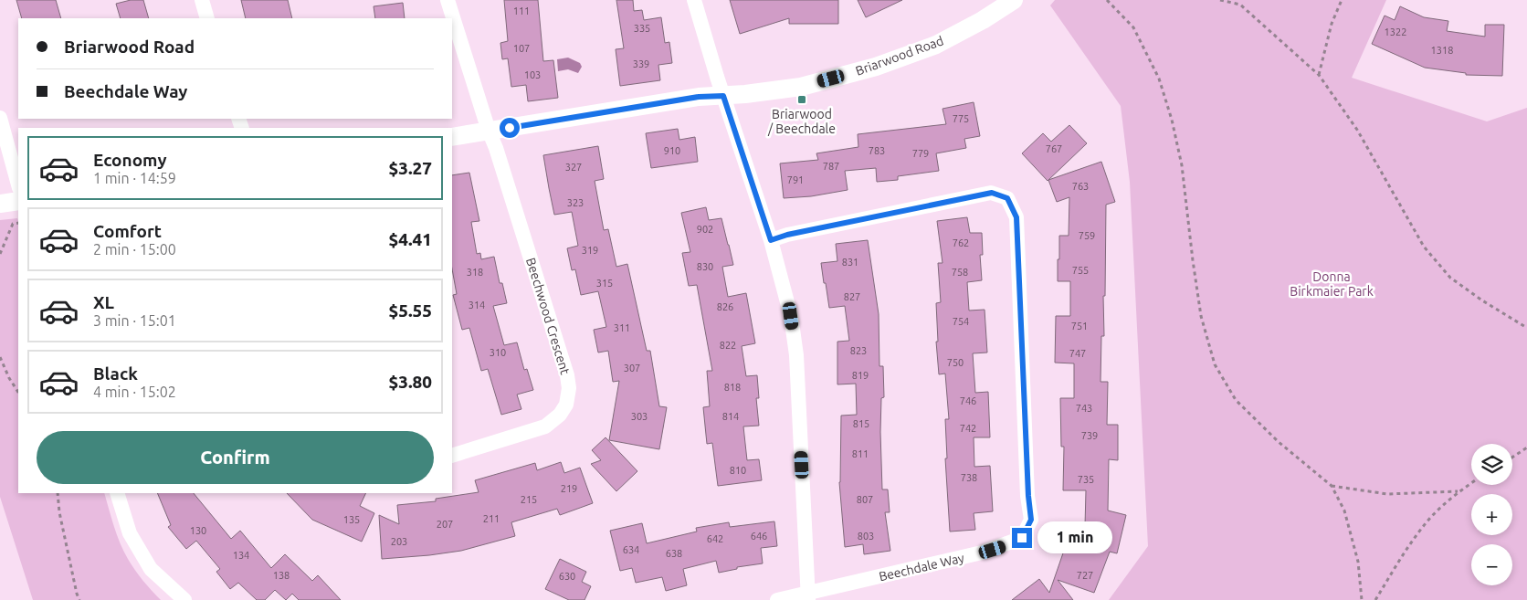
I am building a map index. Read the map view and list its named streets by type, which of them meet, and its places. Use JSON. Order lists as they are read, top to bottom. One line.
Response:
{"streets":{"street":["Briarwood Road","Beechwood Crescent","Beechdale Way"]},"crossings":[["Briarwood Road","Beechwood Crescent"]],"parks":["Donna Birkmaier Park"],"places":{"transit":["Briarwood / Beechdale"]},"house_numbers":["111","335","1322","107","1318","339","103","775","767","910","783","779","787","327","791","763","323","902","759","762","319","831","830","755","318","758","315","827","314","826","754","751","311","822","823","310","747","750","307","819","818","746","743","303","814","815","742","739","811","810","738","735","219","215","807","211","135","207","130","646","803","642","203","634","638","134","138","727","630"],"page":{"banner":["Briarwood Road","Beechdale Way"],"list":[{"name":"Economy","note":"1 min · 14:59","value":"$3.27"},{"name":"Comfort","note":"2 min · 15:00","value":"$4.41"},{"name":"XL","note":"3 min · 15:01","value":"$5.55"},{"name":"Black","note":"4 min · 15:02","value":"$3.80"}],"buttons":"Confirm","map_buttons":["+","−"],"bubble":"1 min"}}
